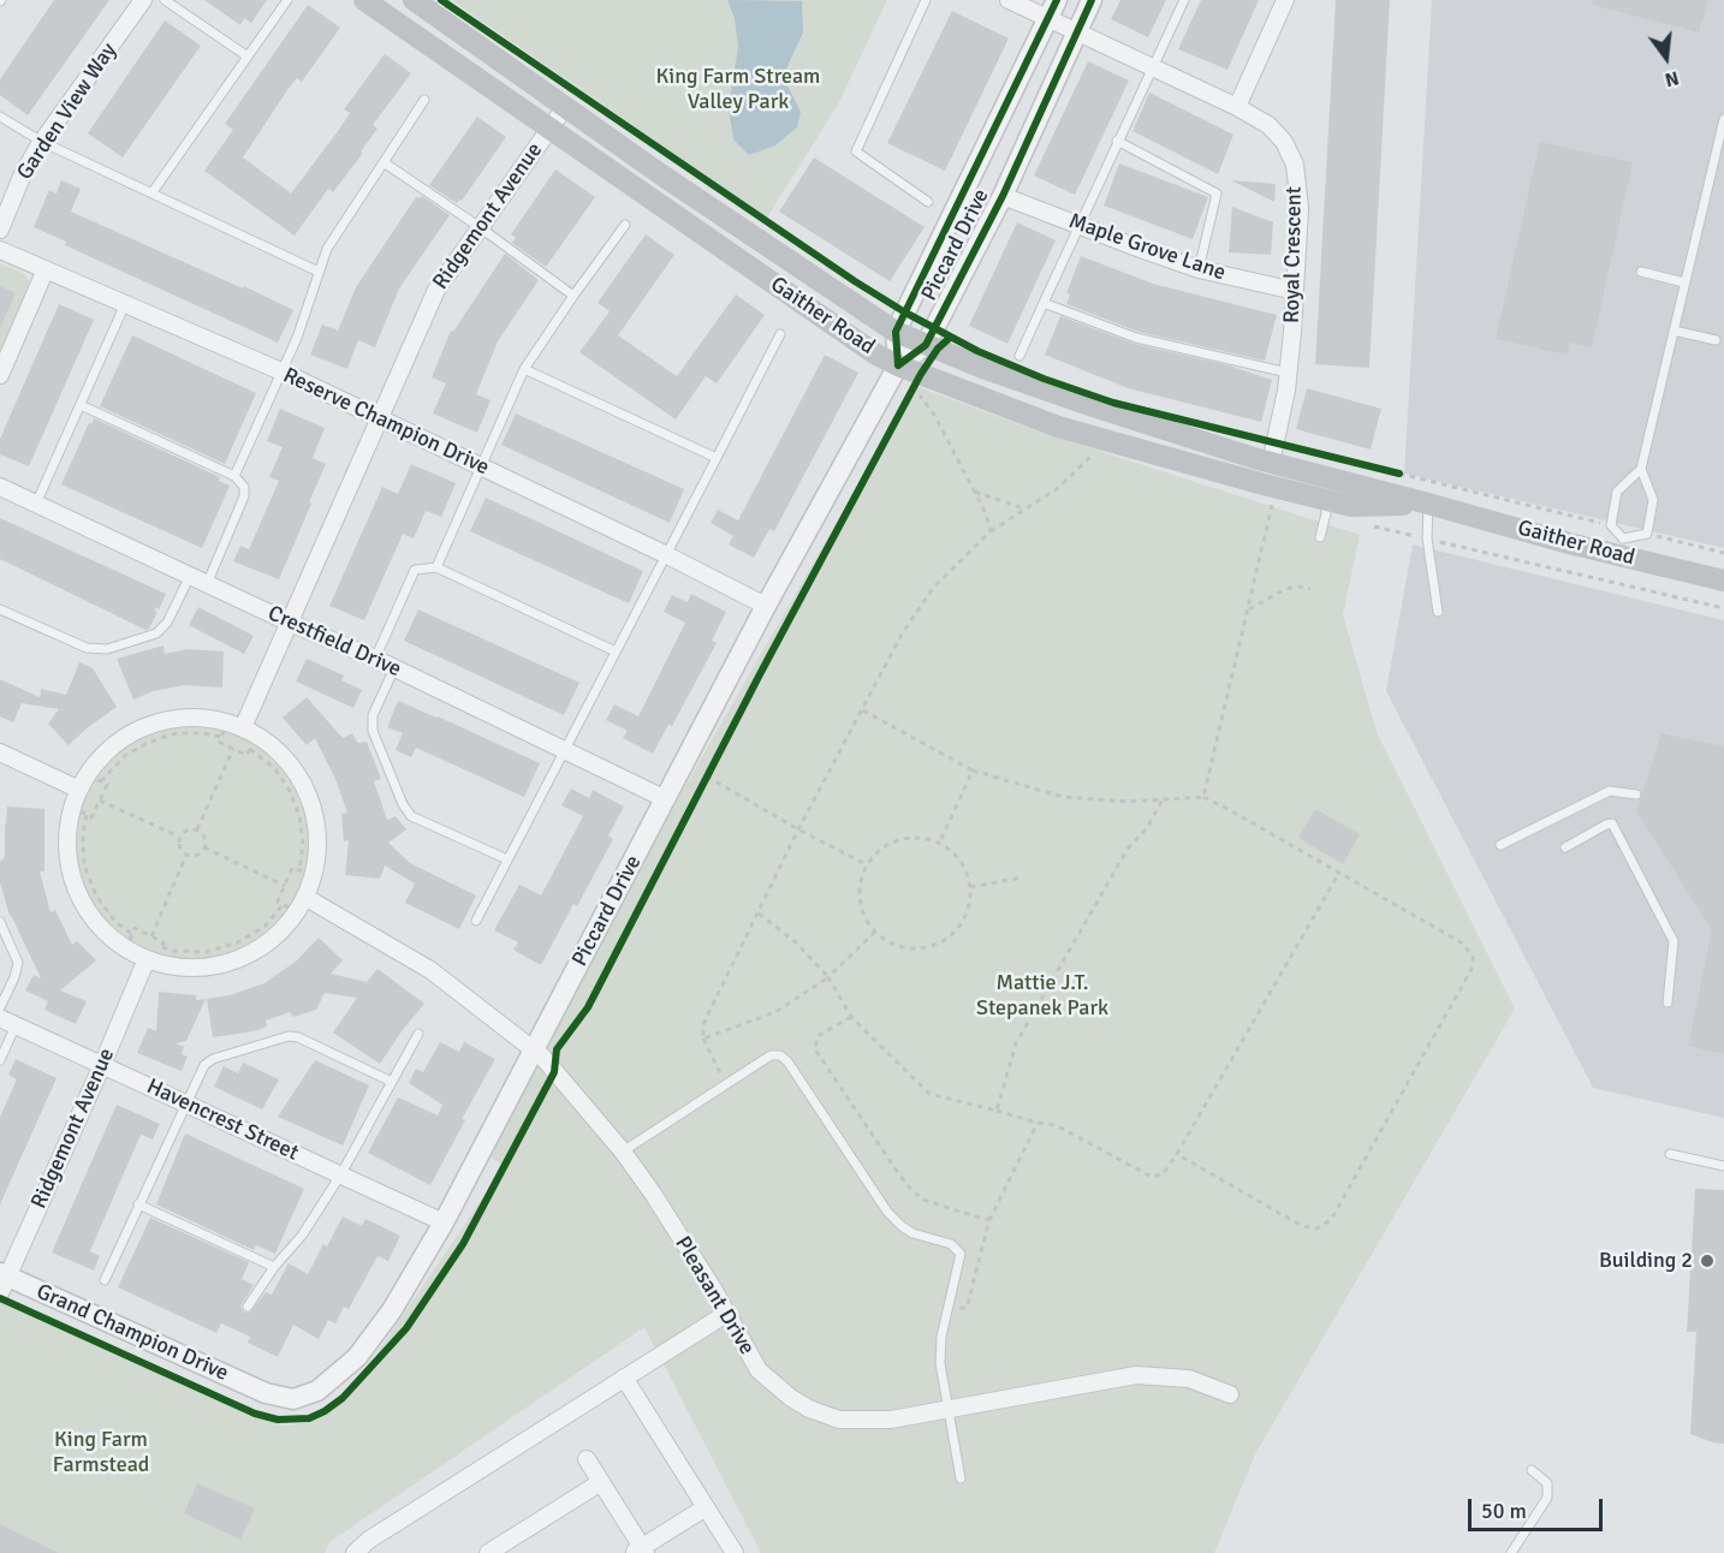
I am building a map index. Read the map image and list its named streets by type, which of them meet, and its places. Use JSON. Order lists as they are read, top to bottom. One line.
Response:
{"streets":{"main road":["Gaither Road"],"street":["Garden View Way","Ridgemont Avenue","Piccard Drive","Maple Grove Lane","Royal Crescent","Reserve Champion Drive","Crestfield Drive","Havencrest Street","Pleasant Drive","Grand Champion Drive"]},"crossings":[["Ridgemont Avenue","Gaither Road"],["Ridgemont Avenue","Reserve Champion Drive"],["Ridgemont Avenue","Crestfield Drive"],["Ridgemont Avenue","Havencrest Street"],["Ridgemont Avenue","Grand Champion Drive"],["Piccard Drive","Maple Grove Lane"],["Piccard Drive","Royal Crescent"],["Piccard Drive","Gaither Road"],["Piccard Drive","Reserve Champion Drive"],["Piccard Drive","Crestfield Drive"],["Piccard Drive","Havencrest Street"],["Piccard Drive","Pleasant Drive"],["Piccard Drive","Grand Champion Drive"],["Maple Grove Lane","Royal Crescent"],["Royal Crescent","Gaither Road"]],"parks":["King Farm Stream Valley Park","Mattie J.T. Stepanek Park","King Farm Farmstead"],"places":["Building 2"],"scale_bar":"50 m","north":"bottom"}
